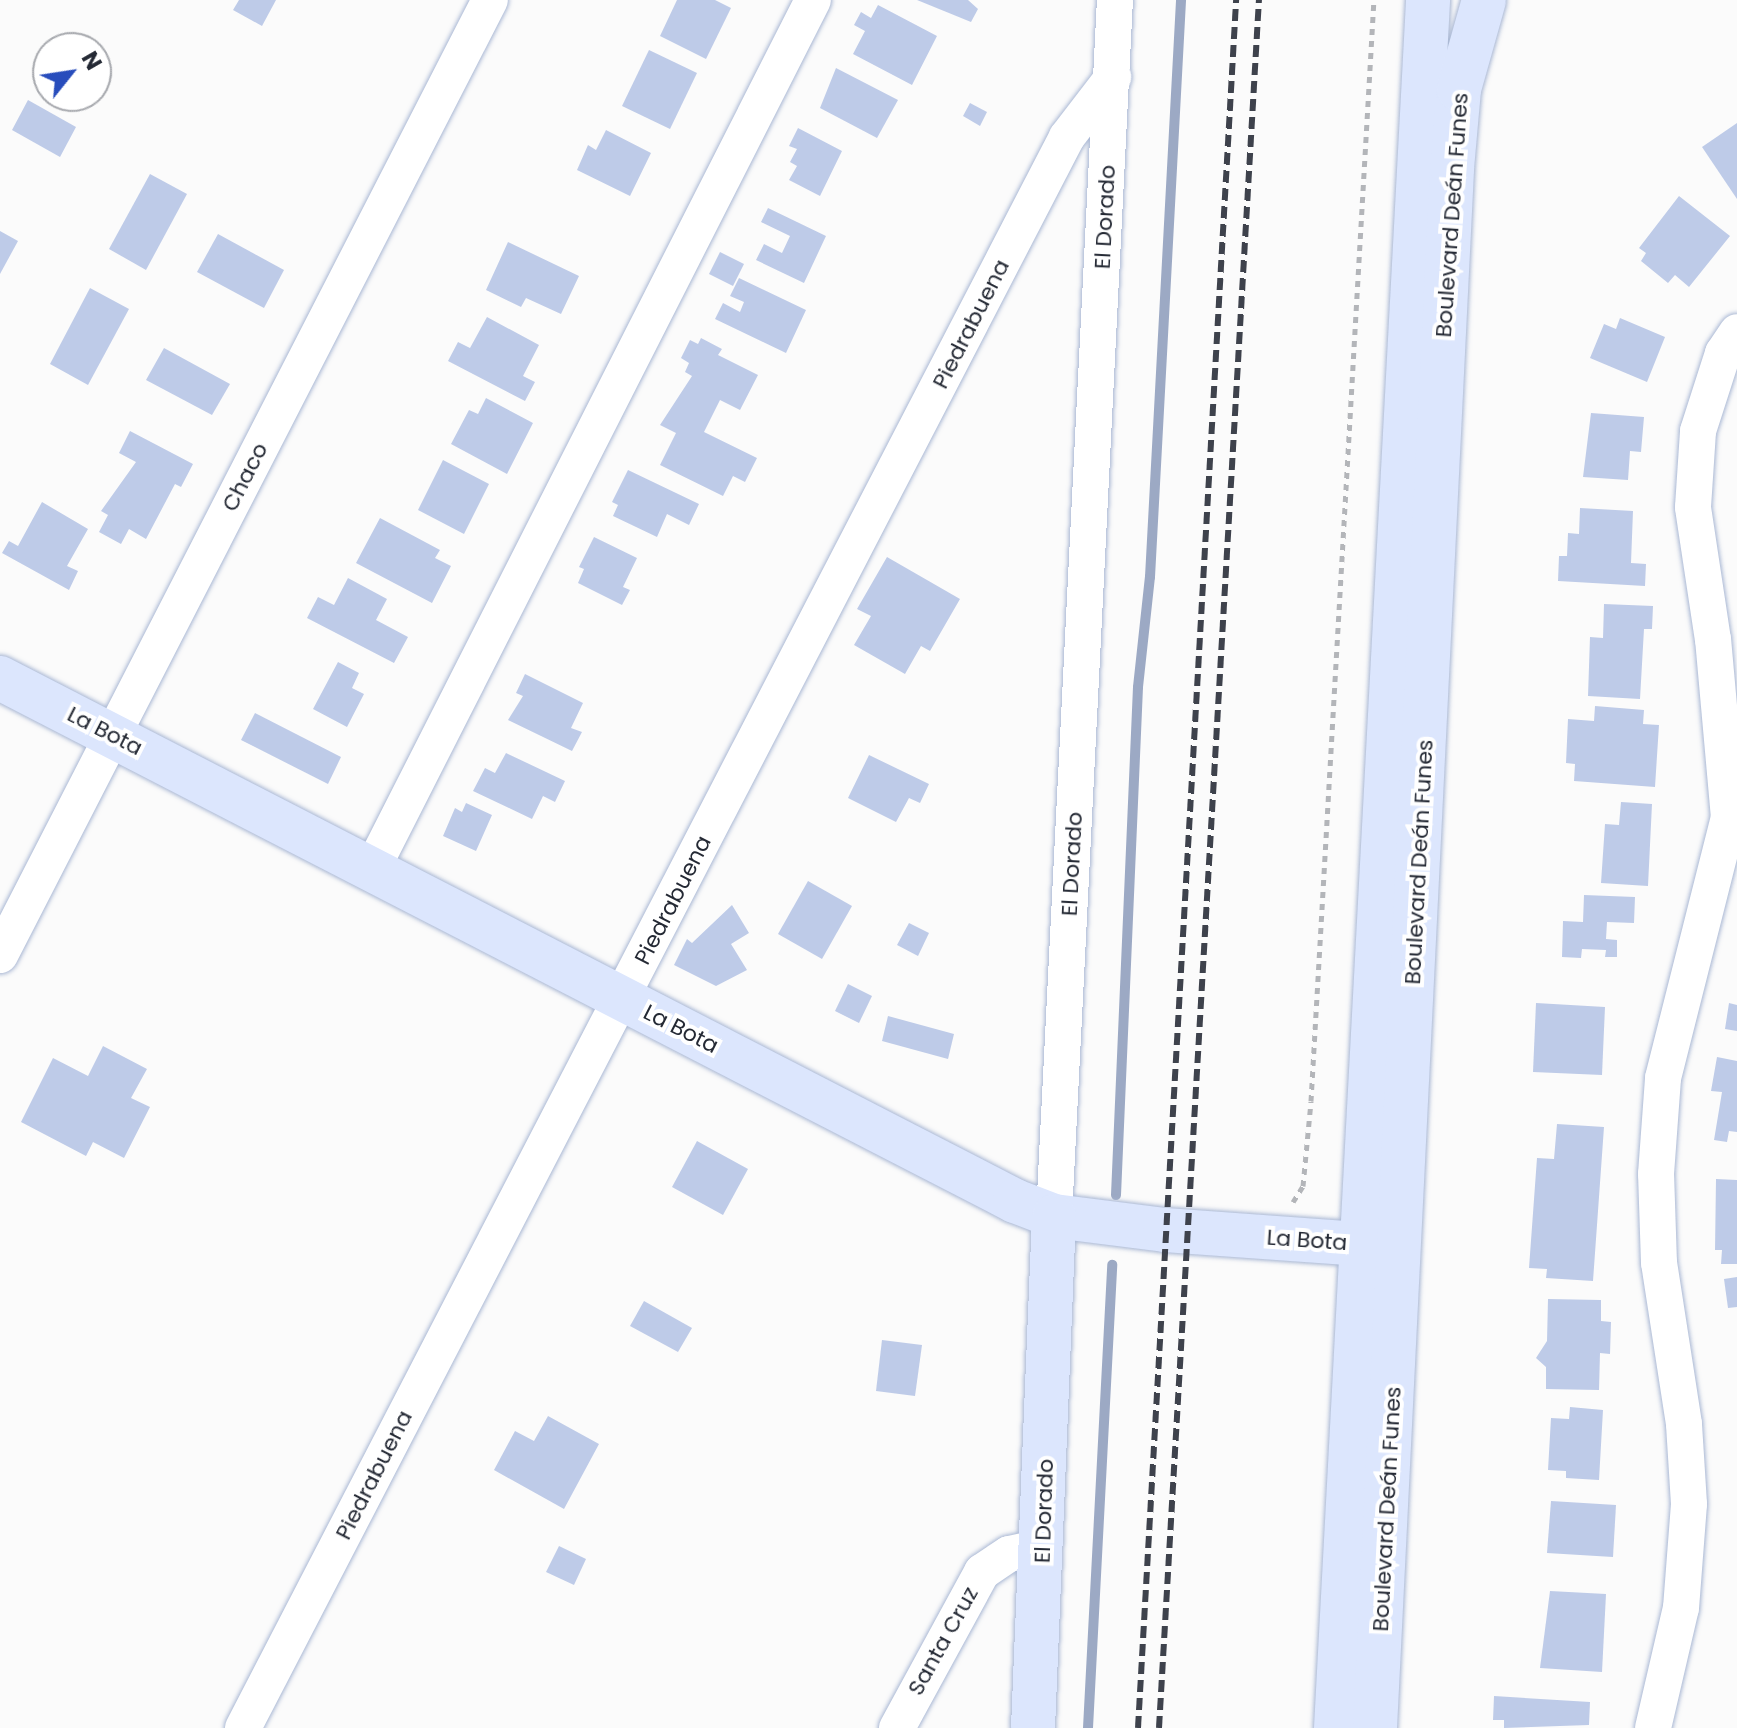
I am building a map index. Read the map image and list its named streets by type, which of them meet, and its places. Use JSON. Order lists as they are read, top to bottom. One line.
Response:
{"streets":{"main road":["Boulevard Deán Funes","El Dorado","La Bota"],"street":["Piedrabuena","Chaco","Santa Cruz"]},"crossings":[["Boulevard Deán Funes","La Bota"],["El Dorado","Piedrabuena"],["El Dorado","La Bota"],["El Dorado","Santa Cruz"],["Piedrabuena","La Bota"],["Chaco","La Bota"]],"north":"top right"}
